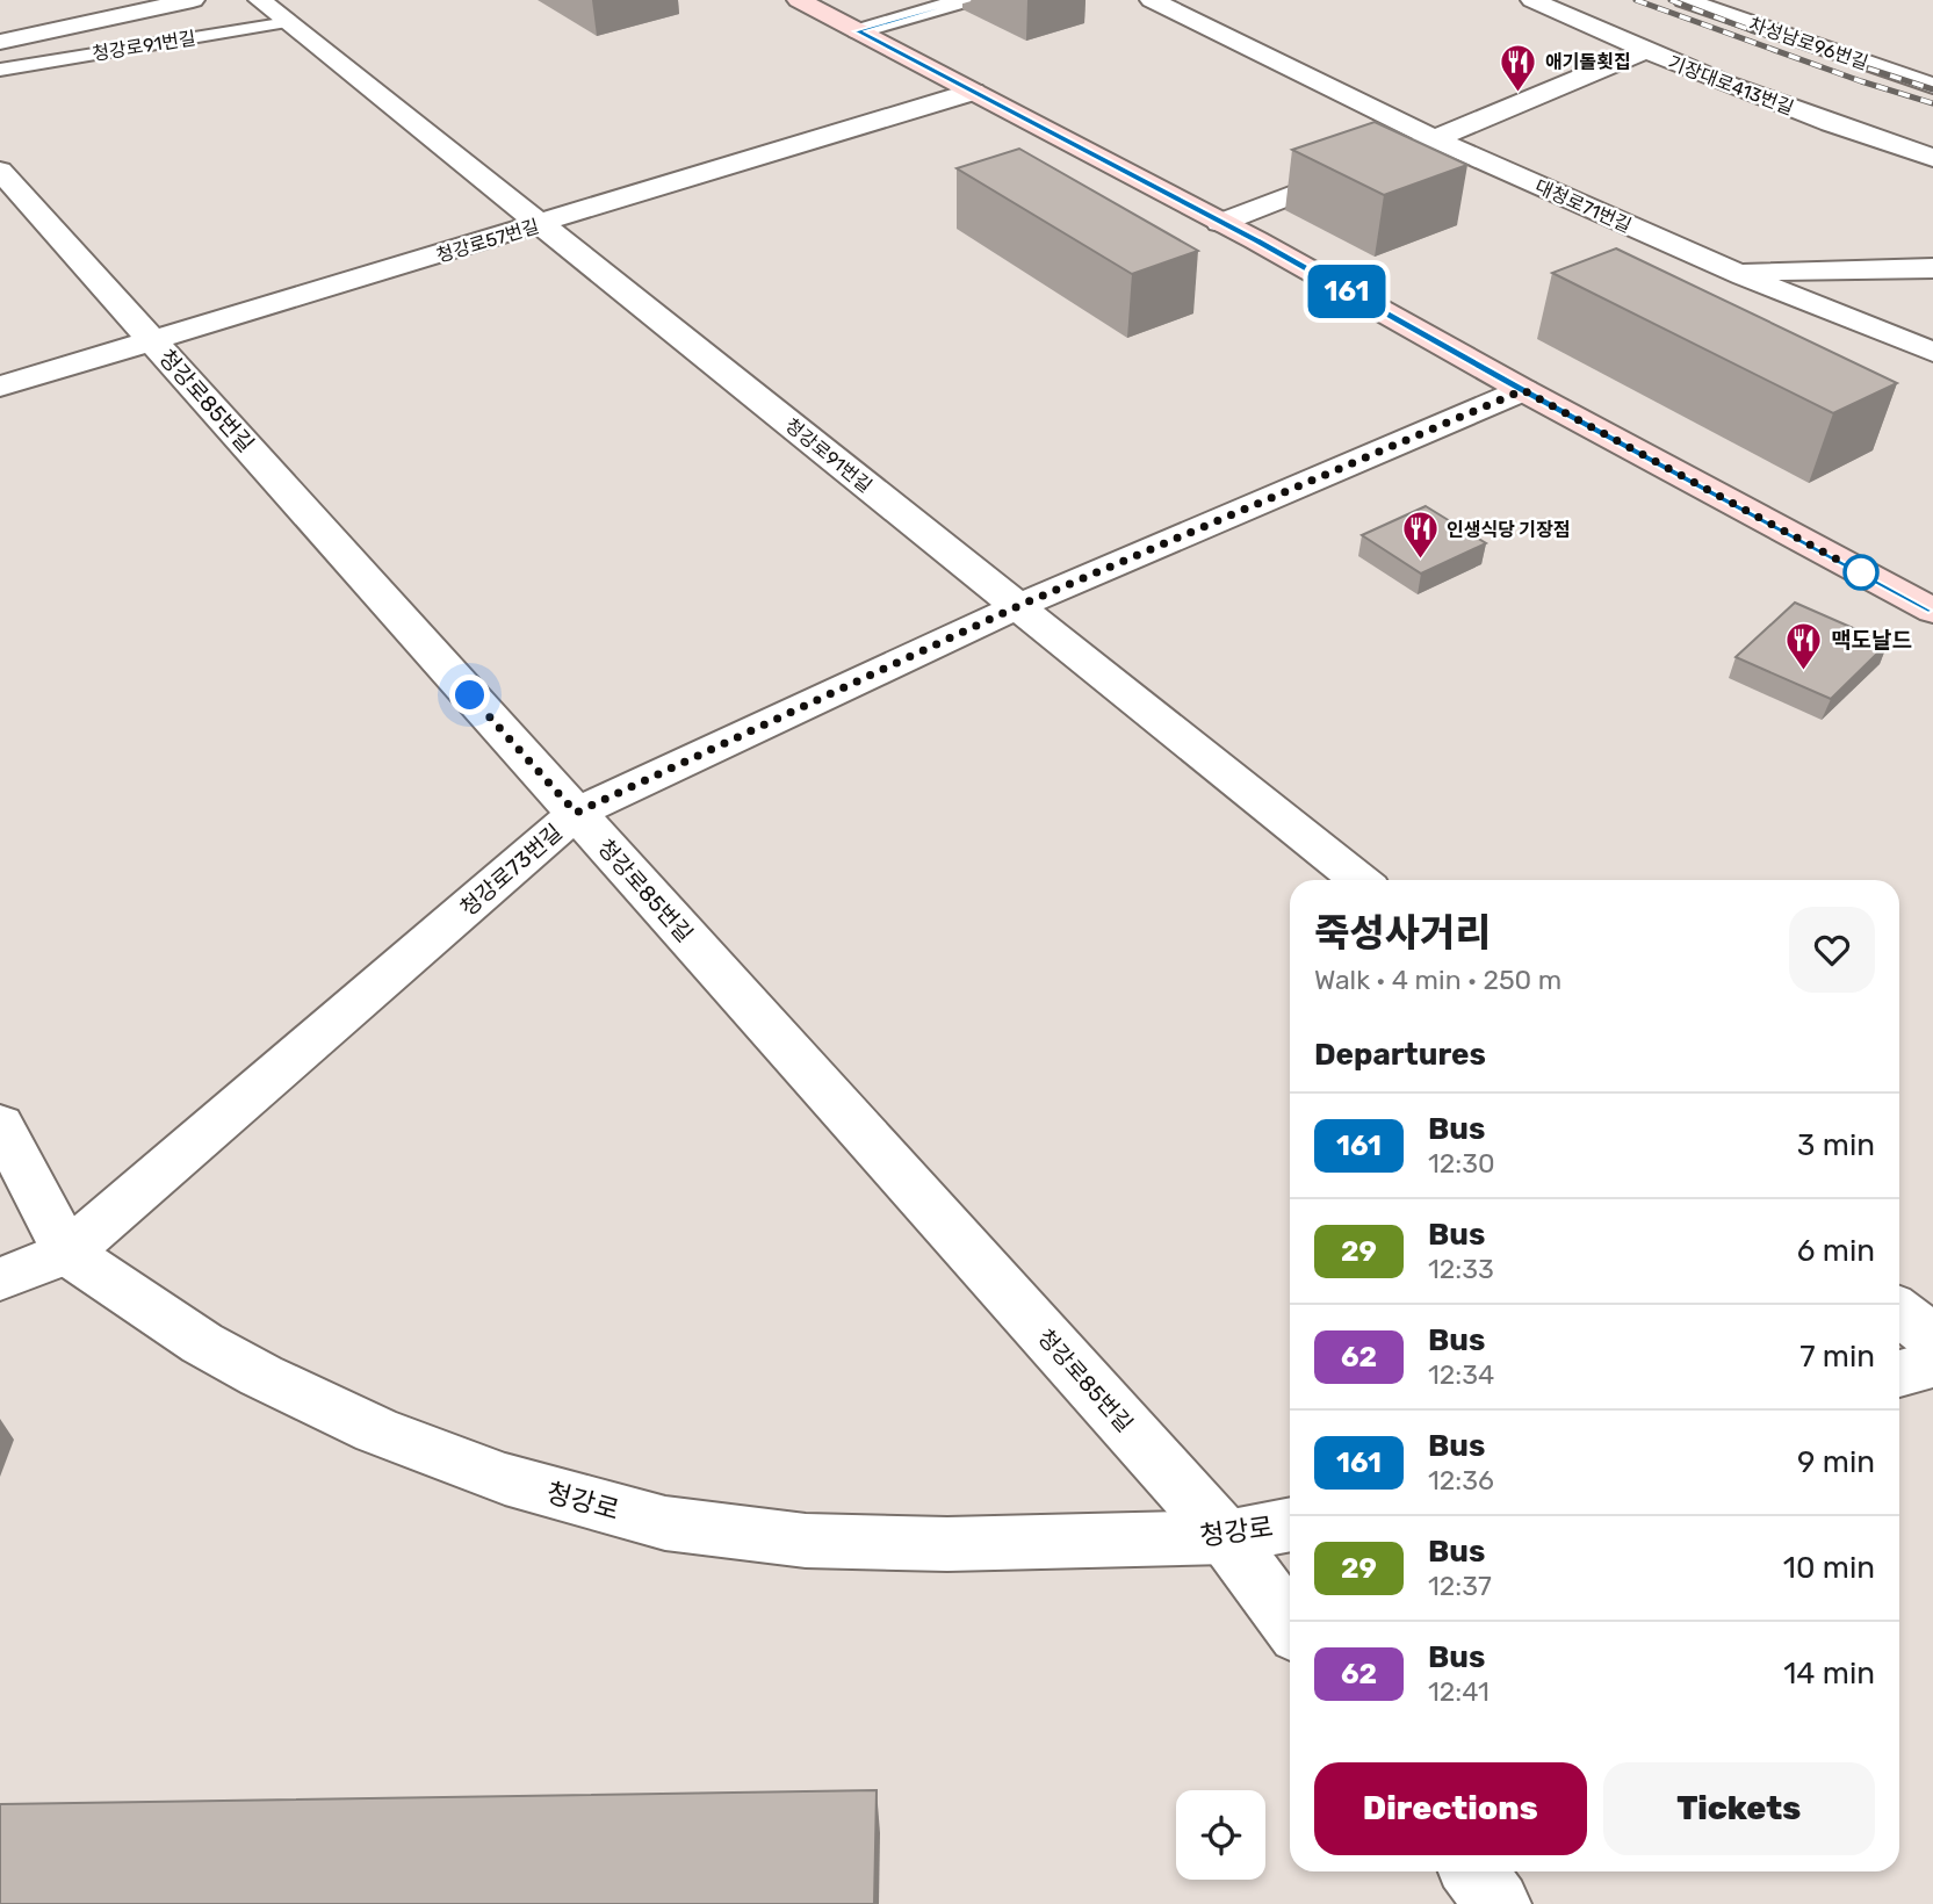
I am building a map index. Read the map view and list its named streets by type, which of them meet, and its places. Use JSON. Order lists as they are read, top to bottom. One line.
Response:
{"streets":{"street":["차성남로96번길","청강로91번길","기장대로413번길","대청로71번길","청강로57번길","청강로85번길","청강로73번길","청강로"]},"crossings":[["청강로91번길","청강로57번길"],["청강로91번길","청강로73번길"],["청강로57번길","청강로85번길"],["청강로85번길","청강로73번길"],["청강로85번길","청강로"],["청강로73번길","청강로"]],"places":{"restaurant":["애기돌횟집","인생식당 기장점","맥도날드"]},"lines":["bus line 161"],"page":{"on_map":"161","heading":[["죽성사거리","Walk · 4 min · 250 m"],"Departures"],"list":[{"mark":"161","name":"Bus","note":"12:30","value":"3 min"},{"mark":"29","name":"Bus","note":"12:33","value":"6 min"},{"mark":"62","name":"Bus","note":"12:34","value":"7 min"},{"mark":"161","name":"Bus","note":"12:36","value":"9 min"},{"mark":"29","name":"Bus","note":"12:37","value":"10 min"},{"mark":"62","name":"Bus","note":"12:41","value":"14 min"}],"buttons":["Directions","Tickets"]}}
